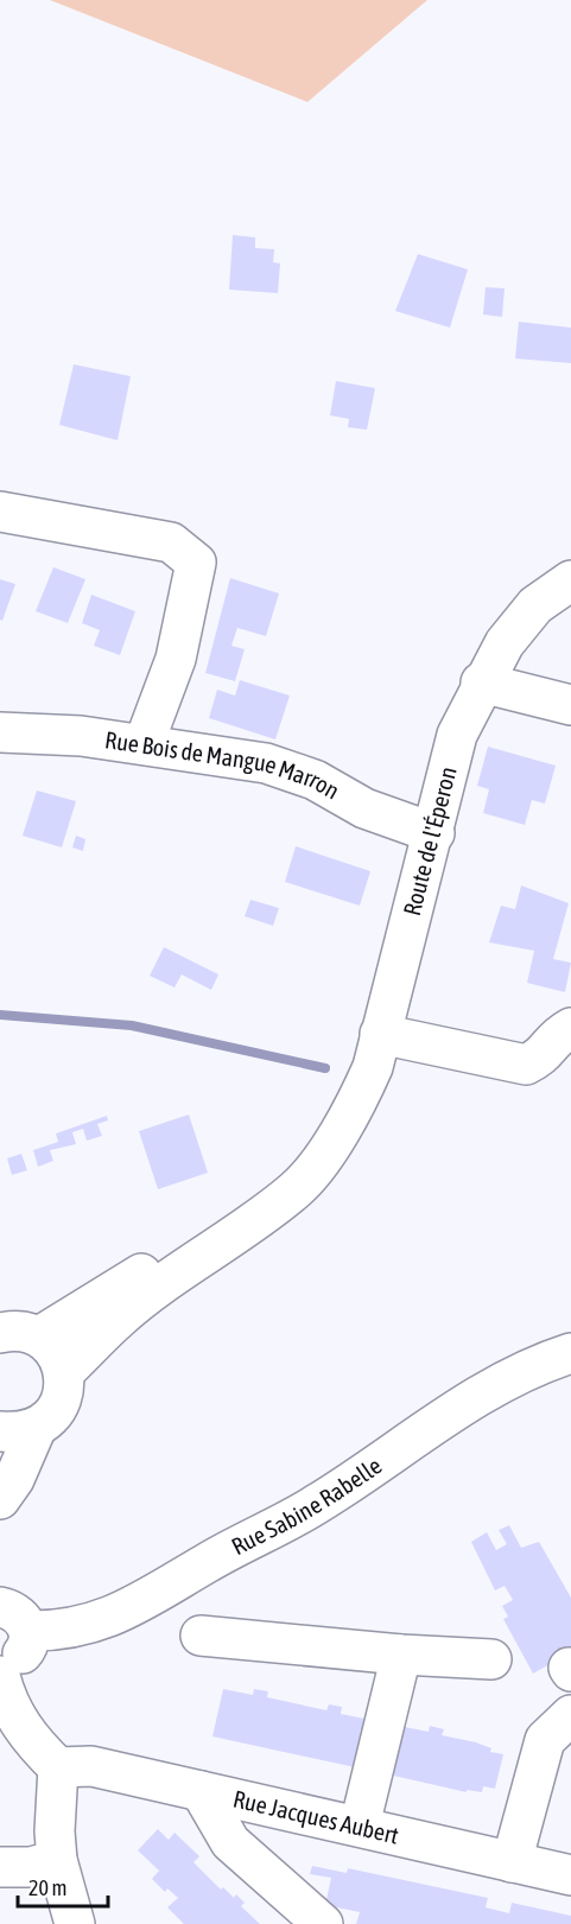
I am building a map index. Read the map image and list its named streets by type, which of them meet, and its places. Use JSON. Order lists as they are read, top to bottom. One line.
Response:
{"streets":{"street":["Rue Bois de Mangue Marron","Route de l'Éperon","Rue Sabine Rabelle","Rue Jacques Aubert"]},"crossings":[["Rue Bois de Mangue Marron","Route de l'Éperon"]],"scale_bar":"20 m"}
